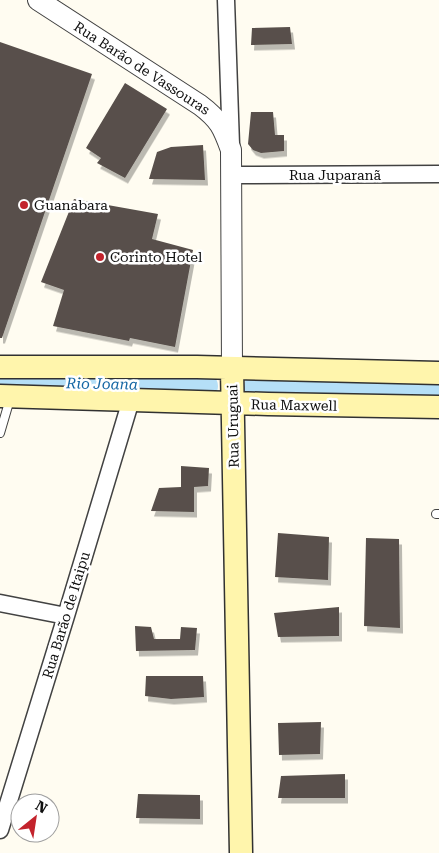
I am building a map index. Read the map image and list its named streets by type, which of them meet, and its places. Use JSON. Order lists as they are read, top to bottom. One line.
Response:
{"streets":{"main road":["Rua Maxwell","Rua Uruguai"],"street":["Rua Barão de Vassouras","Rua Juparanã","Rua Barão de Itaipu"]},"crossings":[["Rua Barão de Vassouras","Rua Uruguai"],["Rua Juparanã","Rua Uruguai"],["Rua Maxwell","Rua Uruguai"],["Rua Maxwell","Rua Barão de Itaipu"]],"water":["Rio Joana"],"places":["Guanabara","Corinto Hotel"],"north":"top right"}
